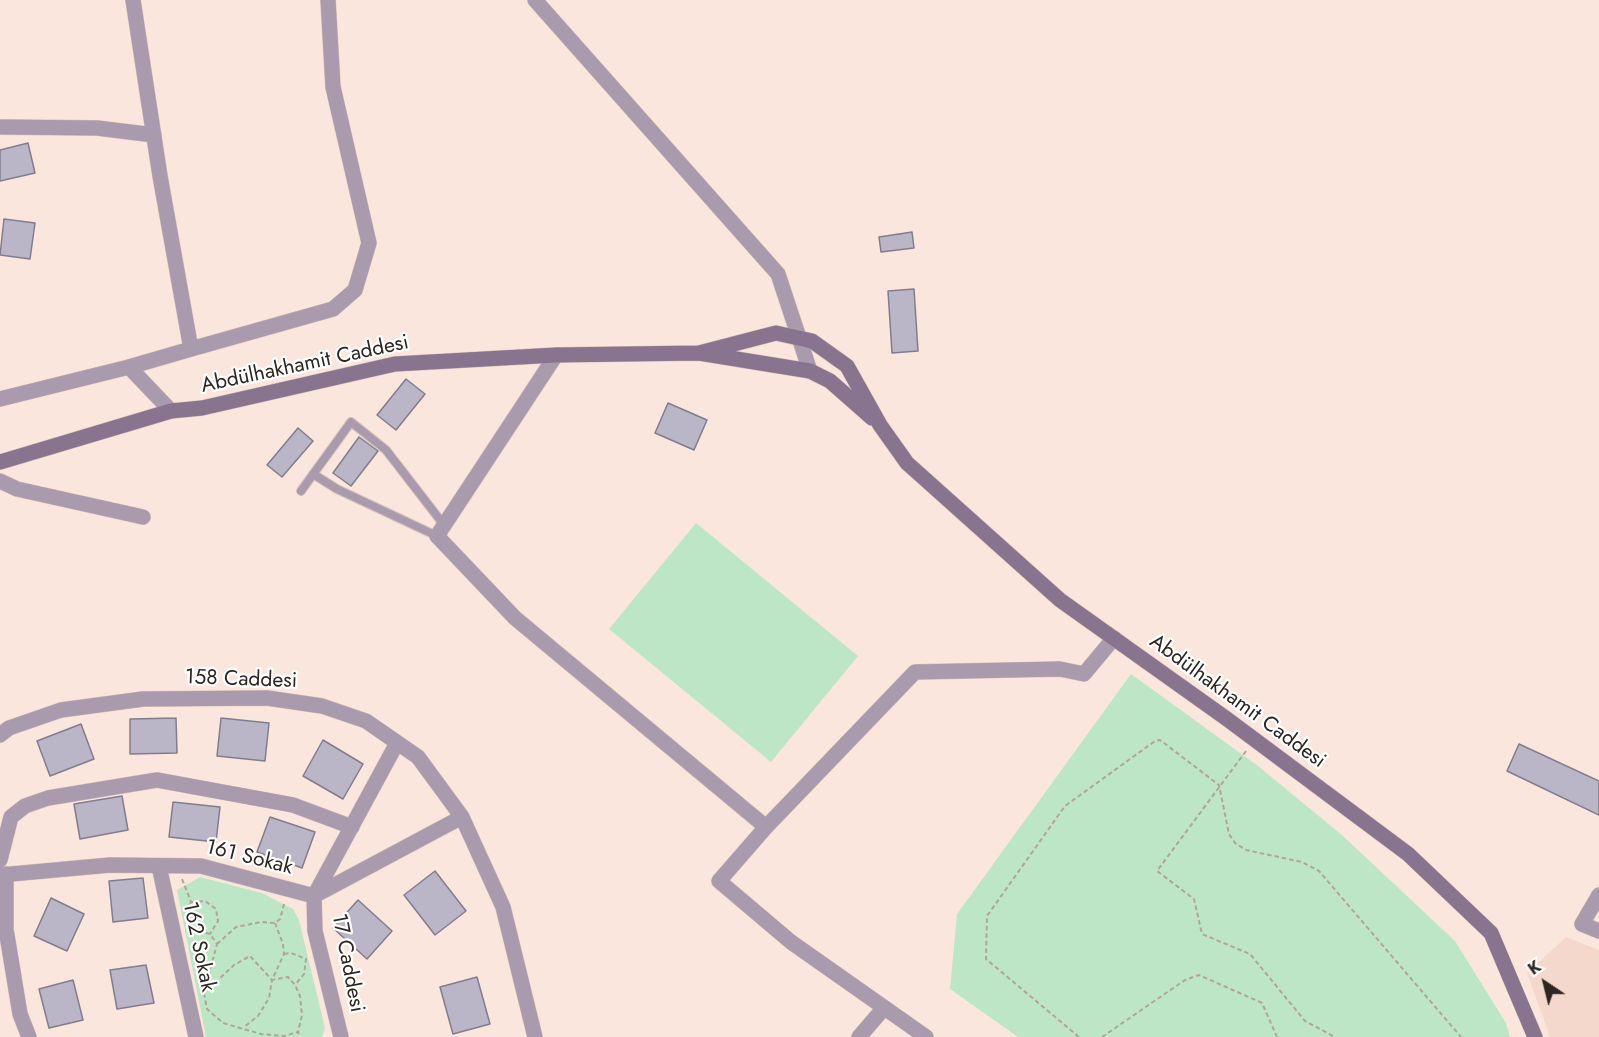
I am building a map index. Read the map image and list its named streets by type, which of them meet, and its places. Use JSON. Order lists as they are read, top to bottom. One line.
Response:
{"streets":{"main road":["Abdülhakhamit Caddesi"],"street":["158 Caddesi","161 Sokak","162 Sokak","17 Caddesi"]},"crossings":[["158 Caddesi","161 Sokak"],["161 Sokak","162 Sokak"],["161 Sokak","17 Caddesi"]],"north":"top left"}
